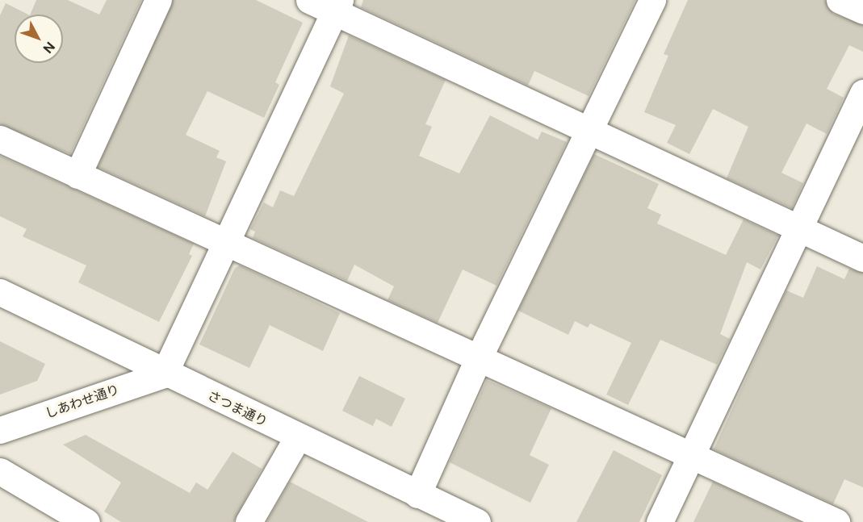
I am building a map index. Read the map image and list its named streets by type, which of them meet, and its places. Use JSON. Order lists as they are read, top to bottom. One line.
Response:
{"streets":{"street":["しあわせ通り","さつま通り"]},"crossings":[["しあわせ通り","さつま通り"]],"north":"bottom right"}
